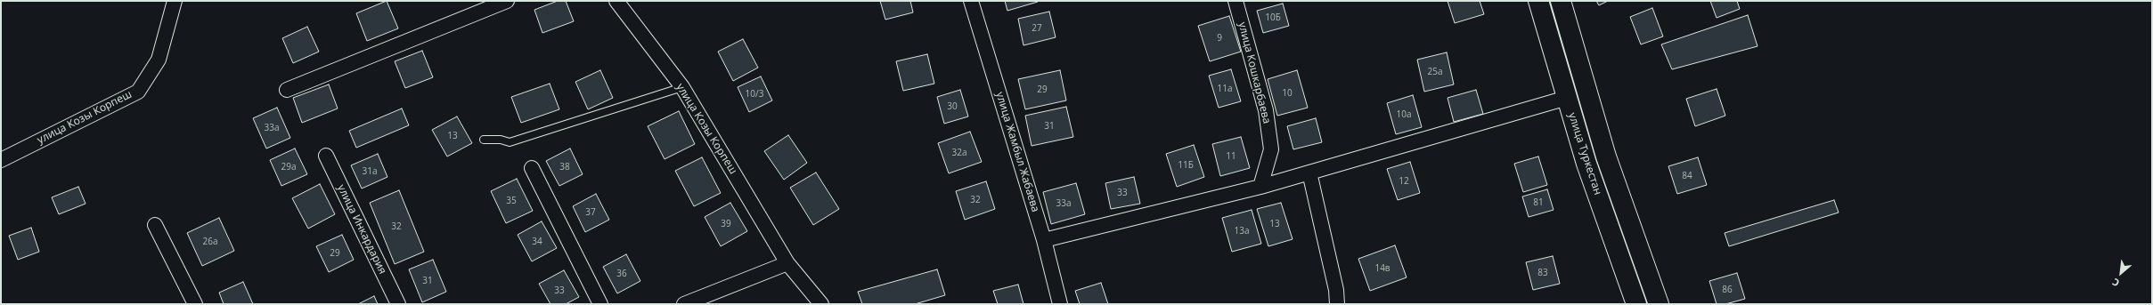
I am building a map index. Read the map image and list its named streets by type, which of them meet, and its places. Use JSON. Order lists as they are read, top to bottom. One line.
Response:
{"streets":{"highway":["улица Туркестан"],"street":["улица Кошкарбаева","улица Козы Корпеш","улица Жамбыл Жабаева","улица Инкардария"]},"house_numbers":["10Б","27","9","25а","11а","29","10","10/3","30","10а","31","33а","13","32а","11","11Б","29а","38","31а","84","12","33","32","35","81","33а","37","39","13","32","13а","26а","34","29","14в","83","36","31","86","33"],"north":"bottom left"}
